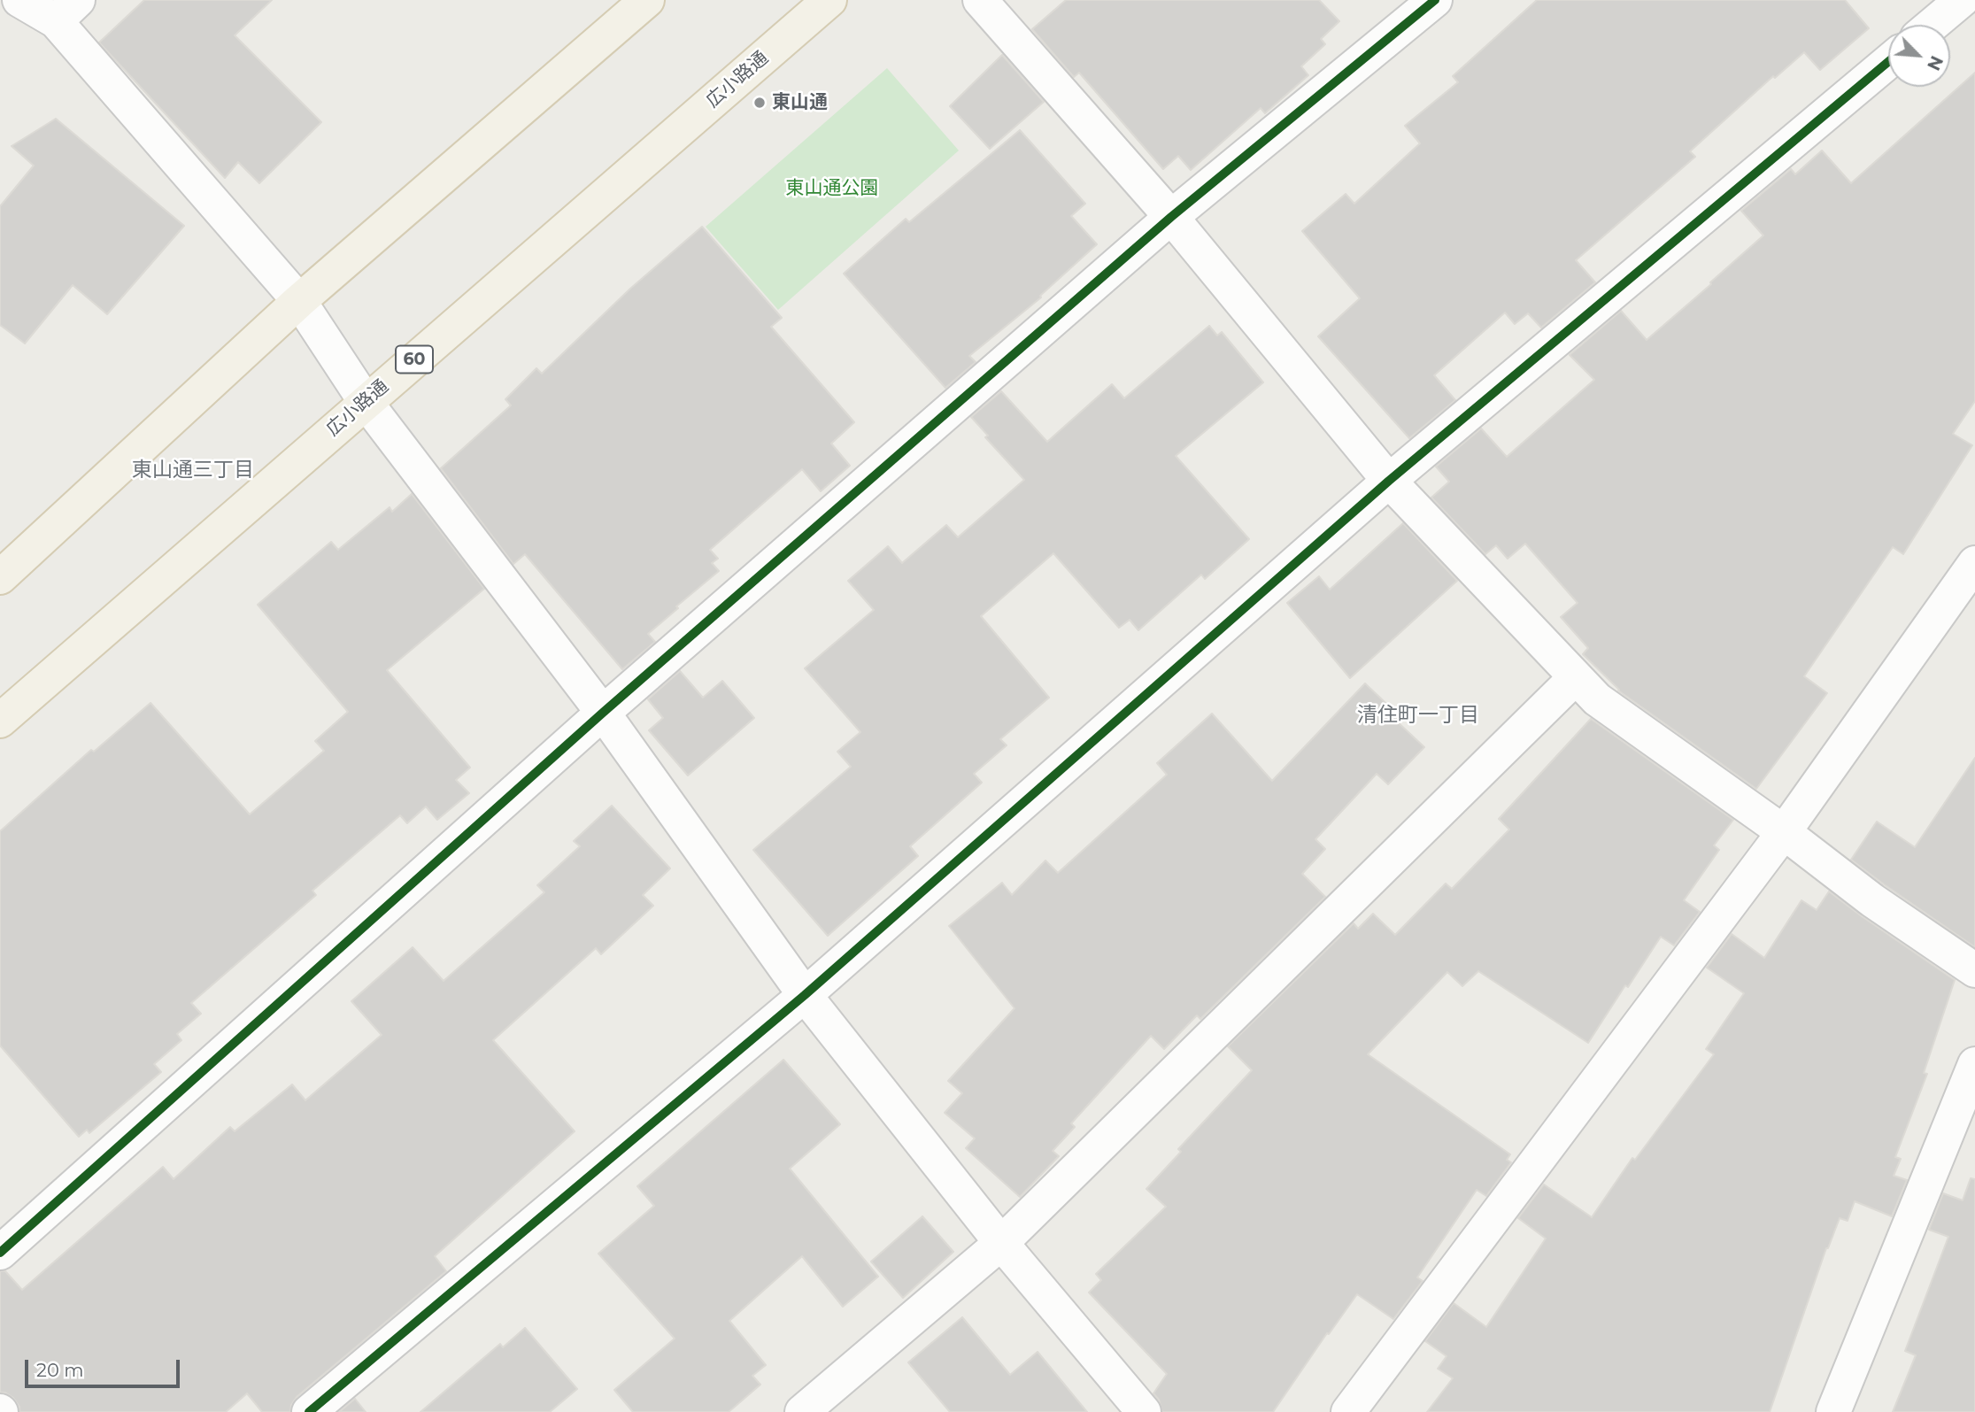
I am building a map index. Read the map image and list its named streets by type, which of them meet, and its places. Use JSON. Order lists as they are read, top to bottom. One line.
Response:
{"streets":{"main road":["広小路通","60"]},"districts":["東山通三丁目","清住町一丁目"],"parks":["東山通公園"],"places":["東山通"],"scale_bar":"20 m","north":"bottom right"}
